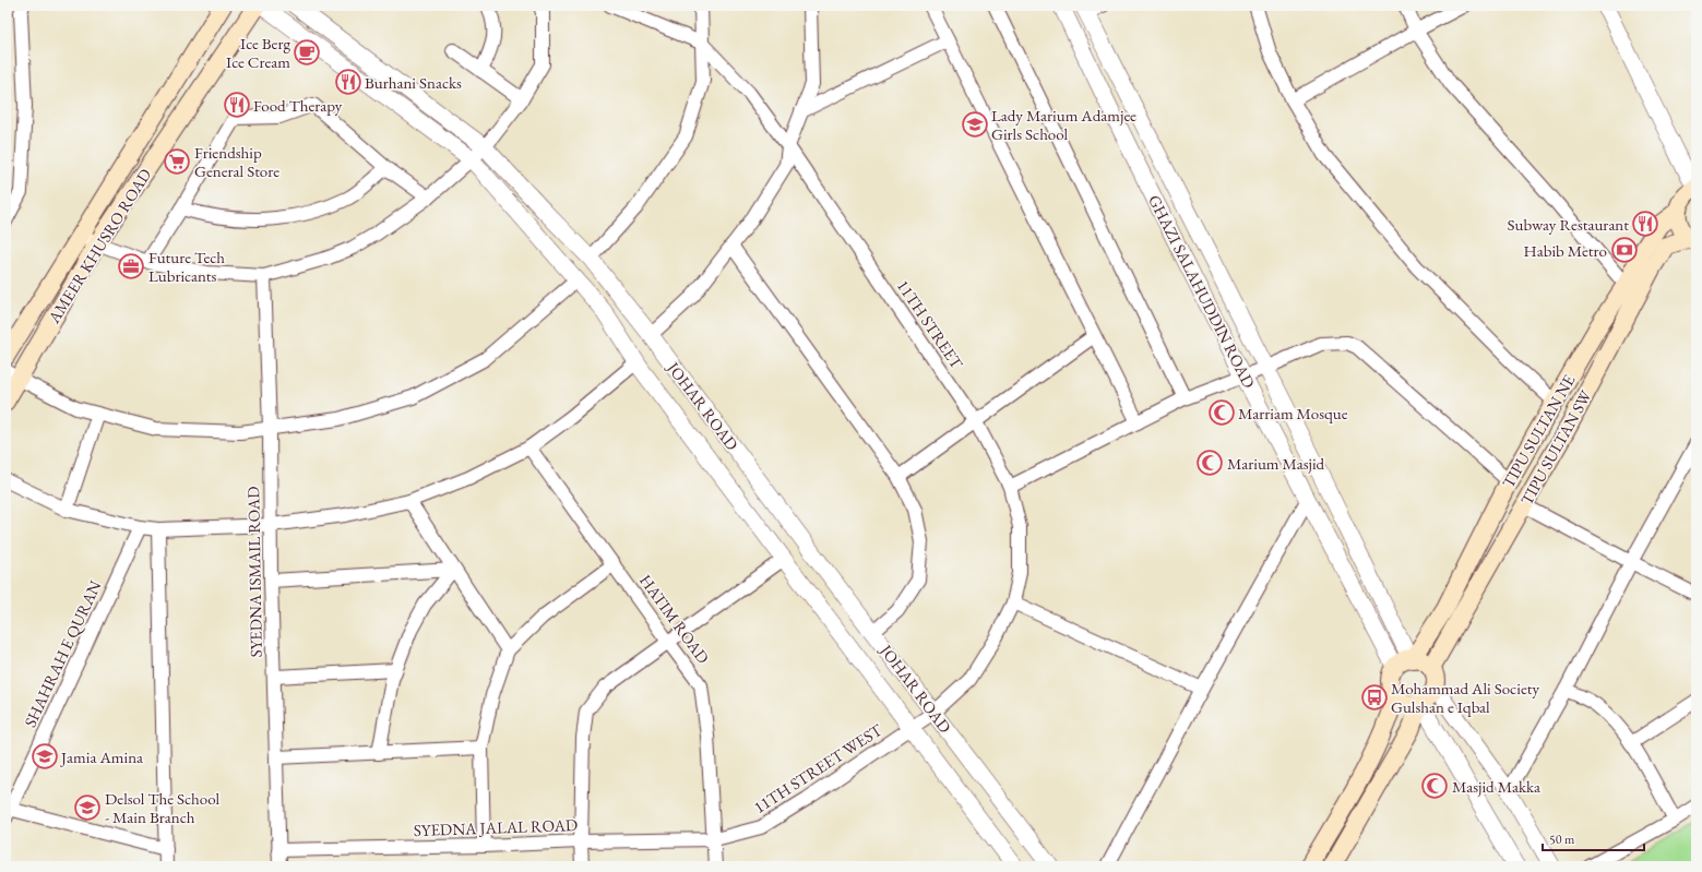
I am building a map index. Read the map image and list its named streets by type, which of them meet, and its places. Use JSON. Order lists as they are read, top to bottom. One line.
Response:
{"streets":{"main road":["AMEER KHUSRO ROAD","TIPU SULTAN NE","TIPU SULTAN SW"],"street":["GHAZI SALAHUDDIN ROAD","11TH STREET","JOHAR ROAD","SYEDNA ISMAIL ROAD","HATIM ROAD","SHAHRAH E QURAN","11TH STREET WEST","SYEDNA JALAL ROAD"]},"crossings":[["GHAZI SALAHUDDIN ROAD","TIPU SULTAN NE"],["GHAZI SALAHUDDIN ROAD","TIPU SULTAN SW"],["11TH STREET","JOHAR ROAD"],["11TH STREET","11TH STREET WEST"],["JOHAR ROAD","11TH STREET WEST"],["TIPU SULTAN NE","TIPU SULTAN SW"],["SYEDNA ISMAIL ROAD","SYEDNA JALAL ROAD"],["HATIM ROAD","11TH STREET WEST"],["HATIM ROAD","SYEDNA JALAL ROAD"],["11TH STREET WEST","SYEDNA JALAL ROAD"]],"places":{"cafe":["Ice Berg Ice Cream"],"restaurant":["Burhani Snacks","Food Therapy","Subway Restaurant"],"school or university":["Lady Marium Adamjee Girls School","Jamia Amina","Delsol The School - Main Branch"],"supermarket":["Friendship General Store"],"bank":["Habib Metro"],"office":["Future Tech Lubricants"],"mosque":["Marriam Mosque","Marium Masjid","Masjid Makka"],"bus stop":["Mohammad Ali Society Gulshan e Iqbal"]},"scale_bar":"50 m"}
